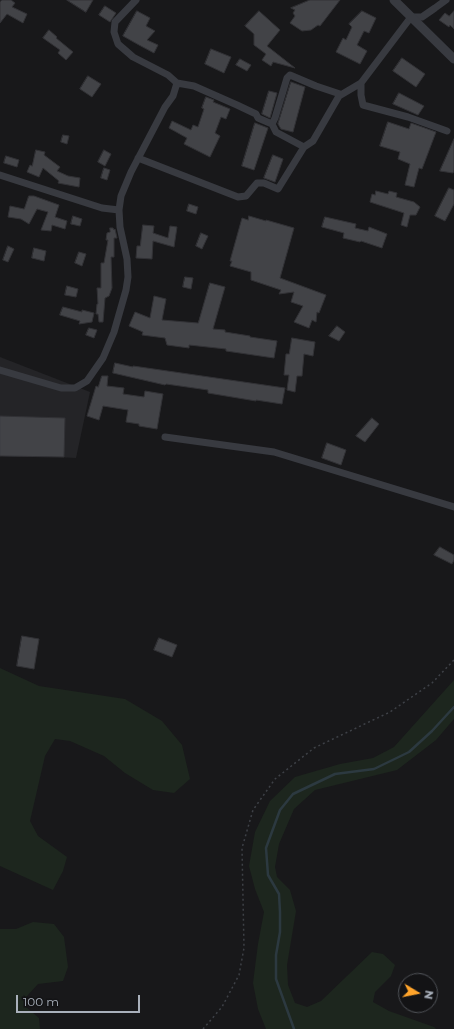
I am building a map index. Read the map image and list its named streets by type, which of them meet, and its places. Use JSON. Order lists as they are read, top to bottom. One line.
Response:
{"scale_bar":"100 m","north":"right"}
